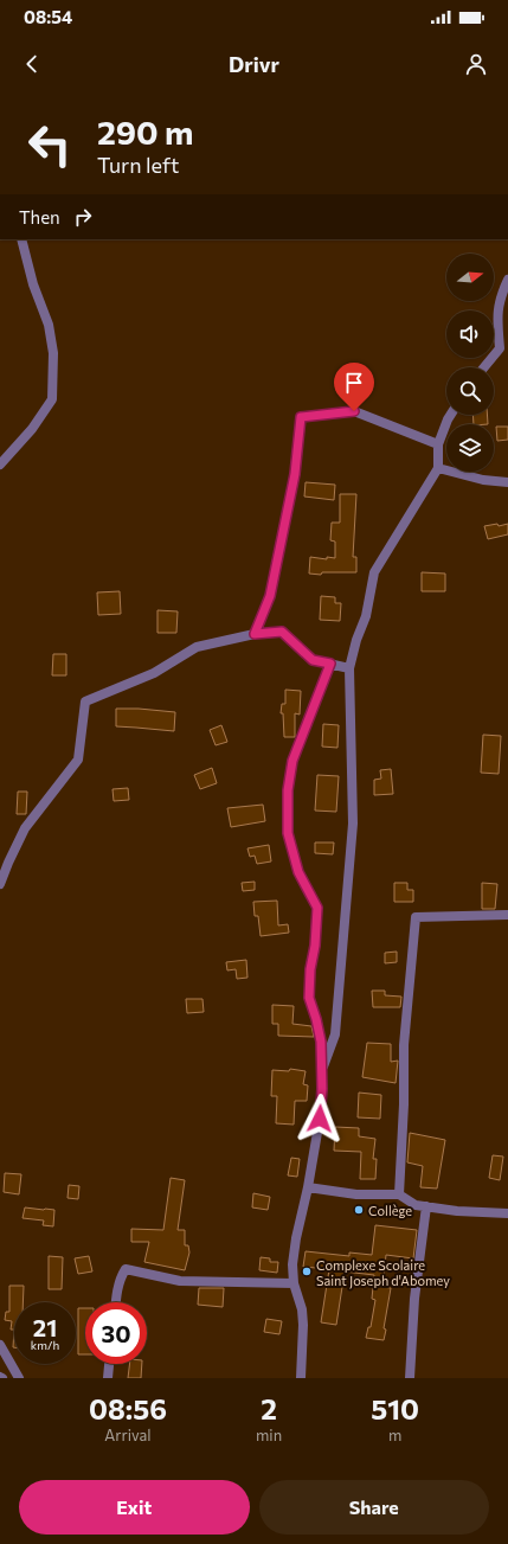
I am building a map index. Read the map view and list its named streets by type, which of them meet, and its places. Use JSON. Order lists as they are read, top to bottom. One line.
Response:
{"places":["Collège","Complexe Scolaire Saint Joseph d'Abomey"],"north":"right","page":{"status":"08:54","header":"Drivr","turn":["290 m","Turn left"],"then":"Then","speed":"21 km/h","limit":"30","eta":["08:56","Arrival","2","min","510","m"],"buttons":["Exit","Share"]}}
